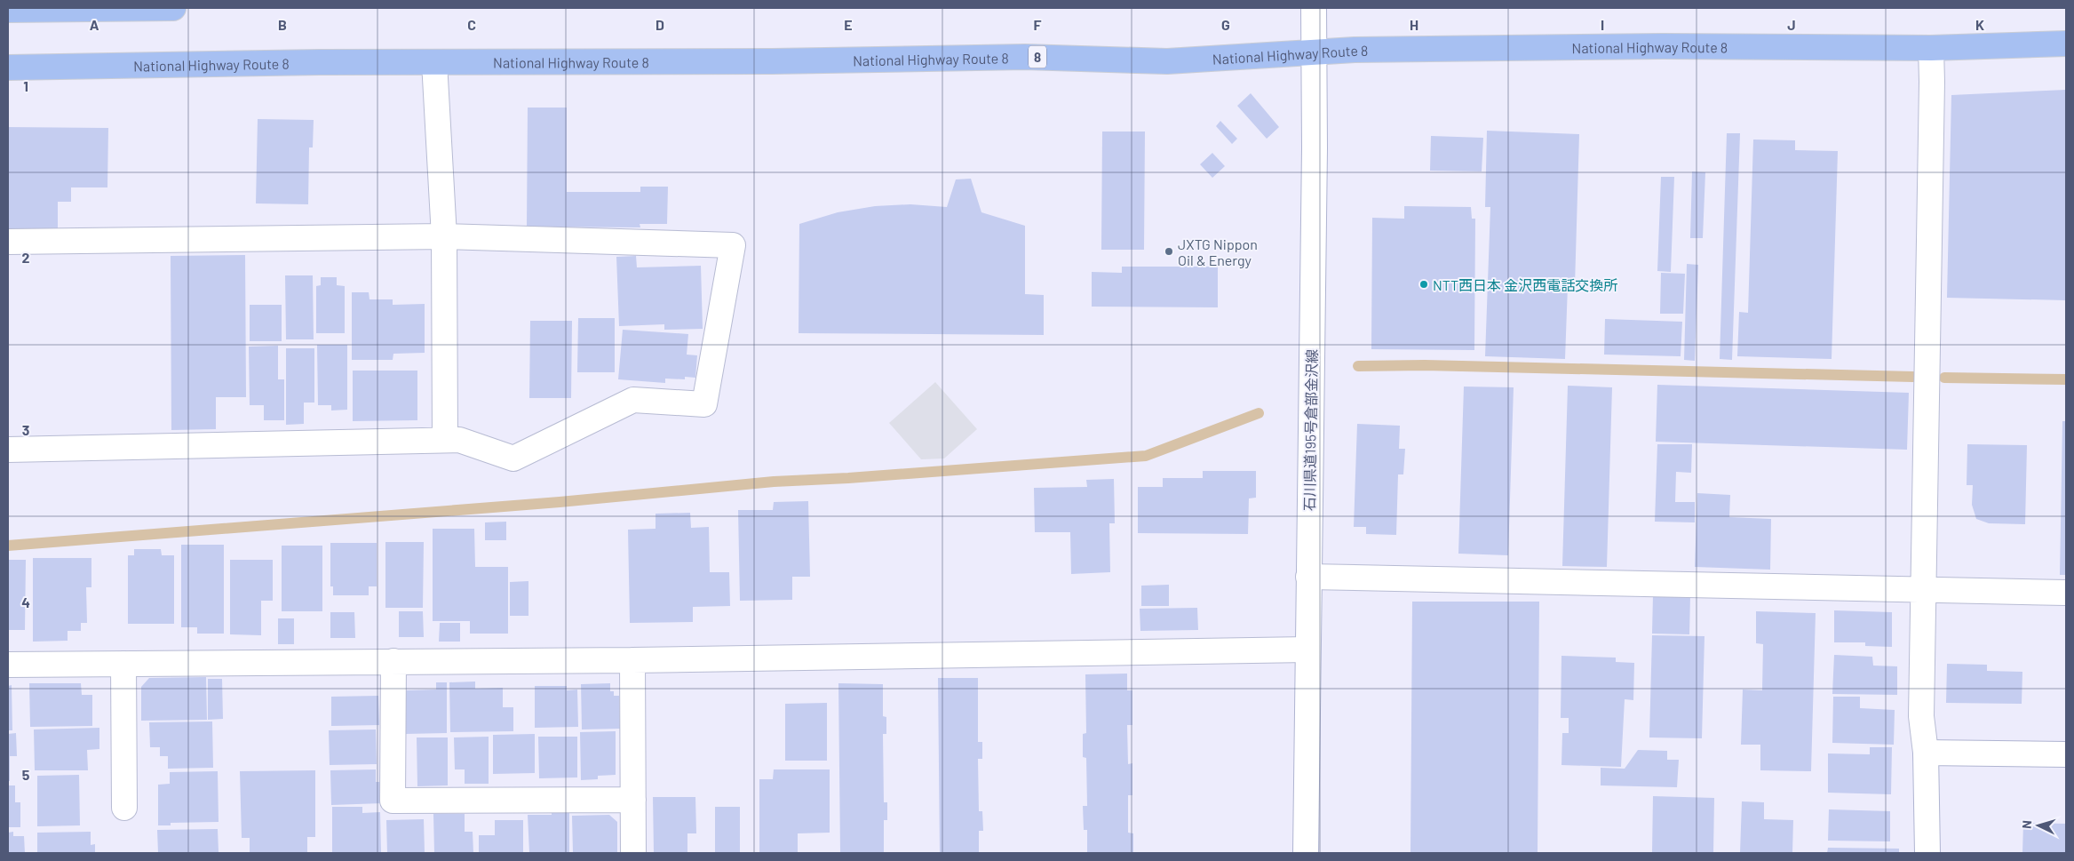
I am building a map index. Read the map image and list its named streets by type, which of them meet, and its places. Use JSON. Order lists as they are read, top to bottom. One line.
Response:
{"streets":{"highway":["National Highway Route 8","8"],"street":["石川県道195号倉部金沢線"]},"crossings":[["National Highway Route 8","石川県道195号倉部金沢線"]],"places":["JXTG Nippon Oil & Energy","NTT西日本 金沢西電話交換所"],"north":"left","grid":{"columns":["A","B","C","D","E","F","G","H","I","J","K"],"rows":["1","2","3","4","5"]}}
